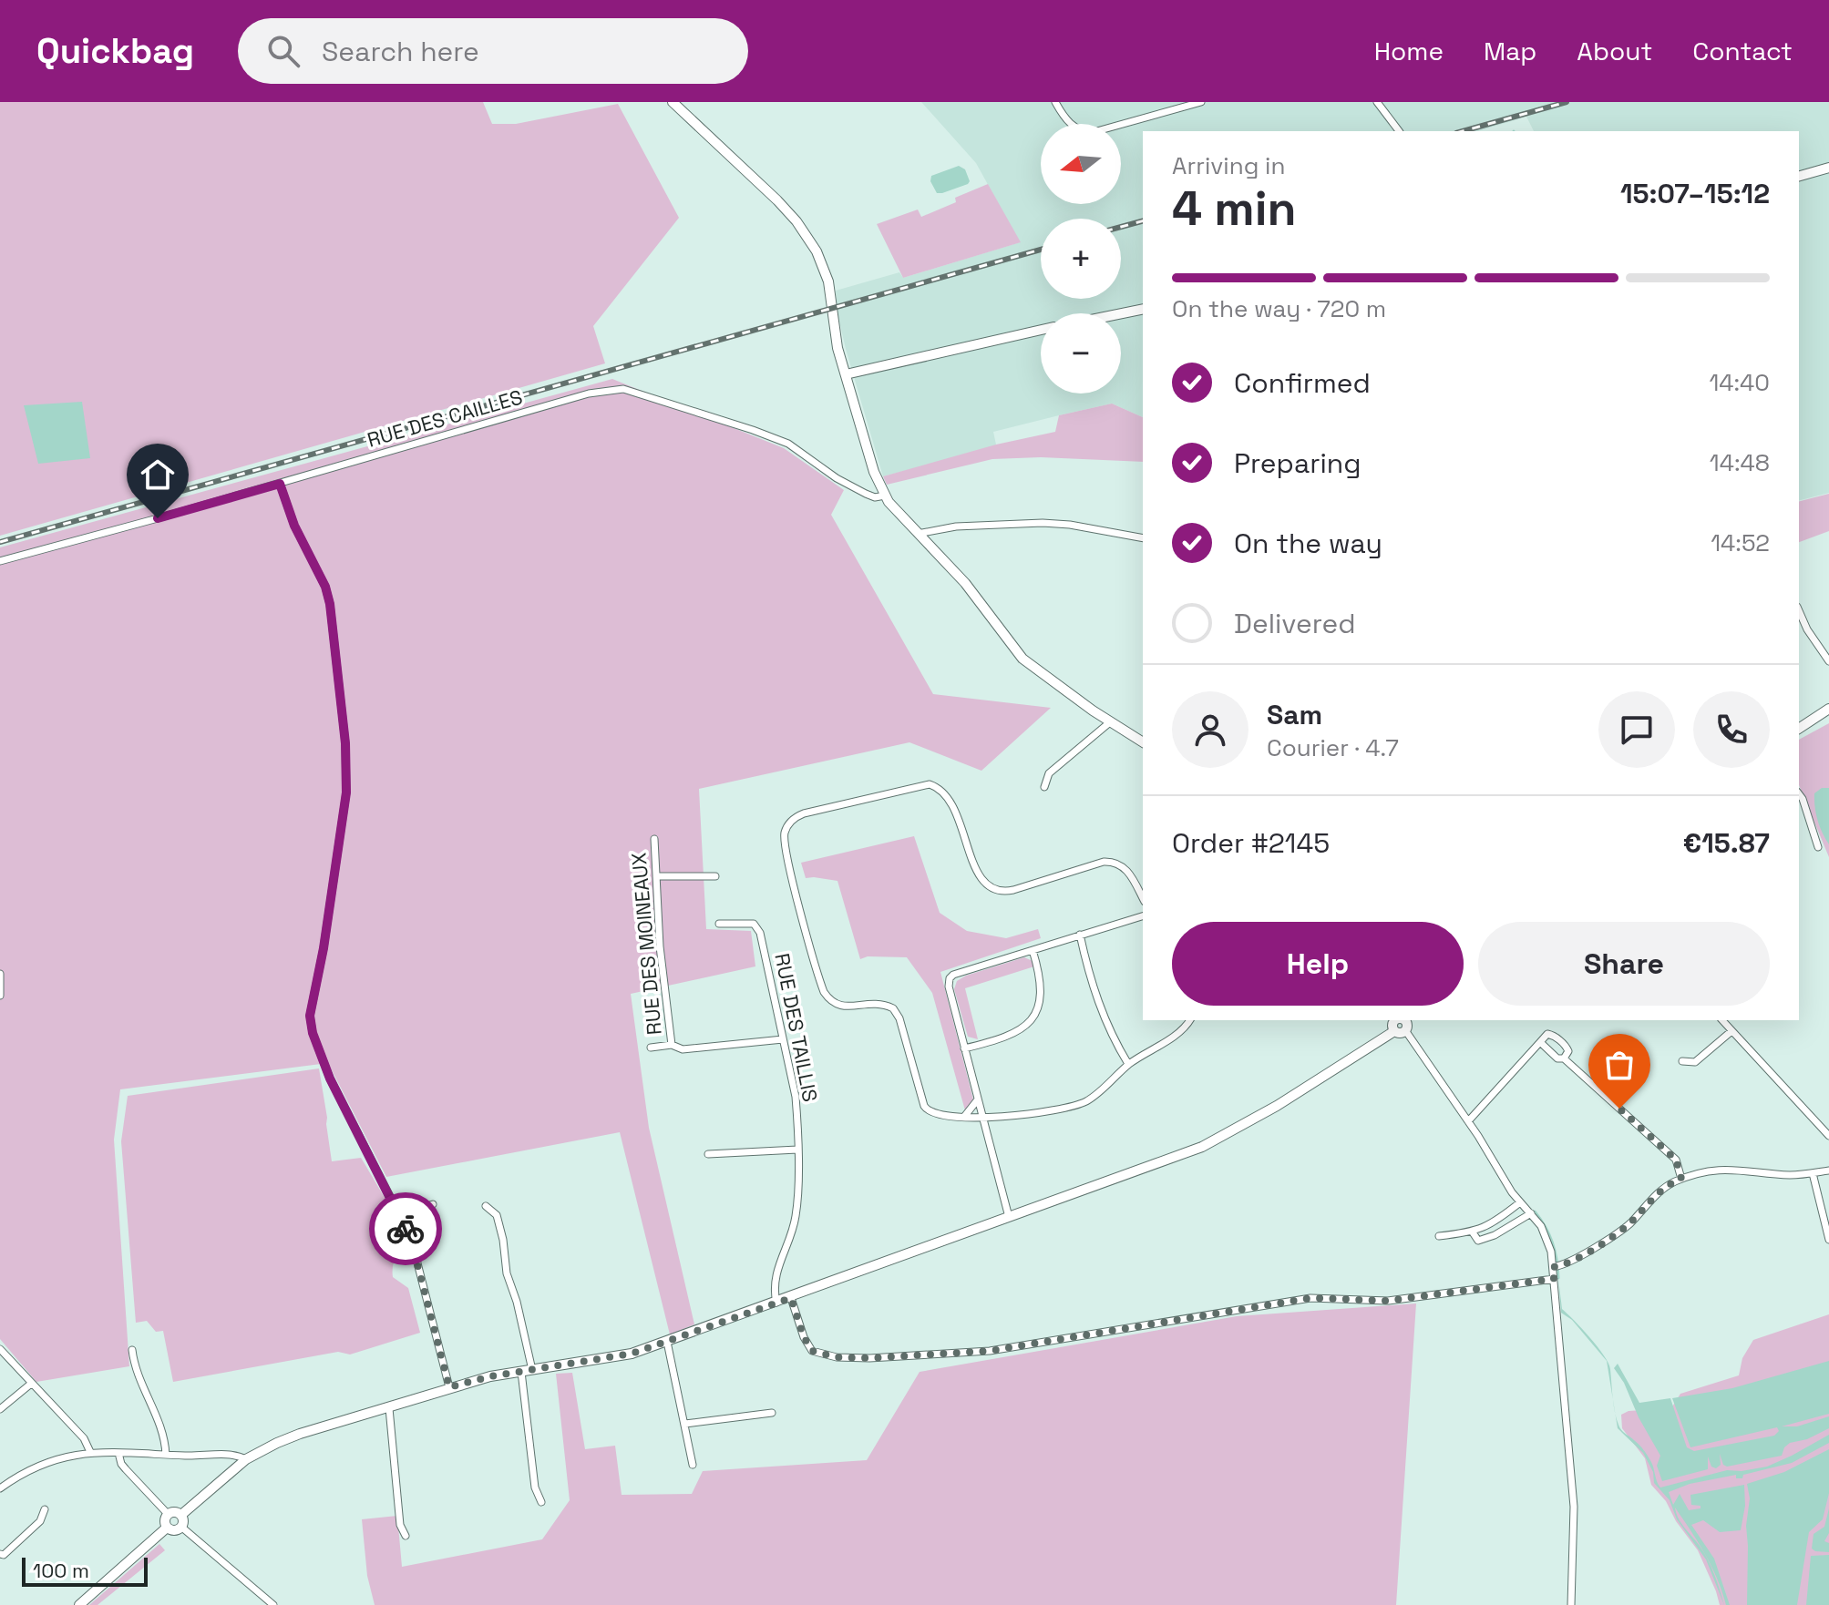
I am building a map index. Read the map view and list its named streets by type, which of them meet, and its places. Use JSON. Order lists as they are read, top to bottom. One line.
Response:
{"streets":{"street":["RUE DES CAILLES","RUE DES MOINEAUX","RUE DES TAILLIS"]},"scale_bar":"100 m","north":"left","page":{"header":"Quickbag","search":"Search here","nav":["Home","Map","About","Contact"],"map_buttons":["+","−"],"heading":["4 min","Arriving in","15:07–15:12"],"panel":["Sam","Courier · 4.7","Order #2145","€15.87"],"bar":"On the way · 720 m","list":[["Confirmed","14:40"],["Preparing","14:48"],["On the way","14:52"],"Delivered"],"buttons":["Help","Share"],"scale":"100 m"}}
